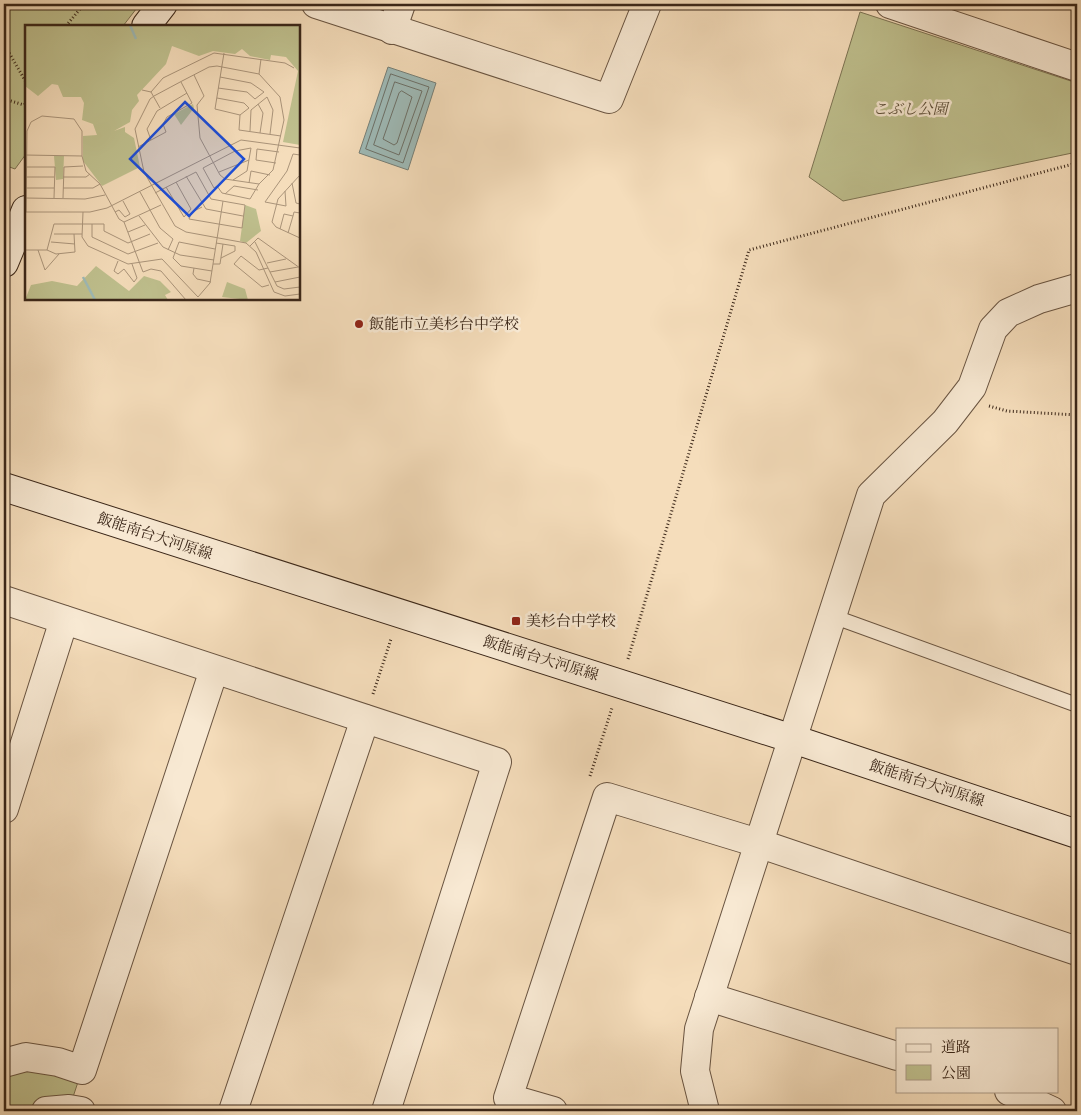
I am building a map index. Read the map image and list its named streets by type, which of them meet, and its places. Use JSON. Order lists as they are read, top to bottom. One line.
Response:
{"streets":{"street":["飯能南台大河原線"]},"parks":["こぶし公園"],"places":{"other":["飯能市立美杉台中学校"],"transit":["美杉台中学校"]},"legend":["道路","公園"]}
